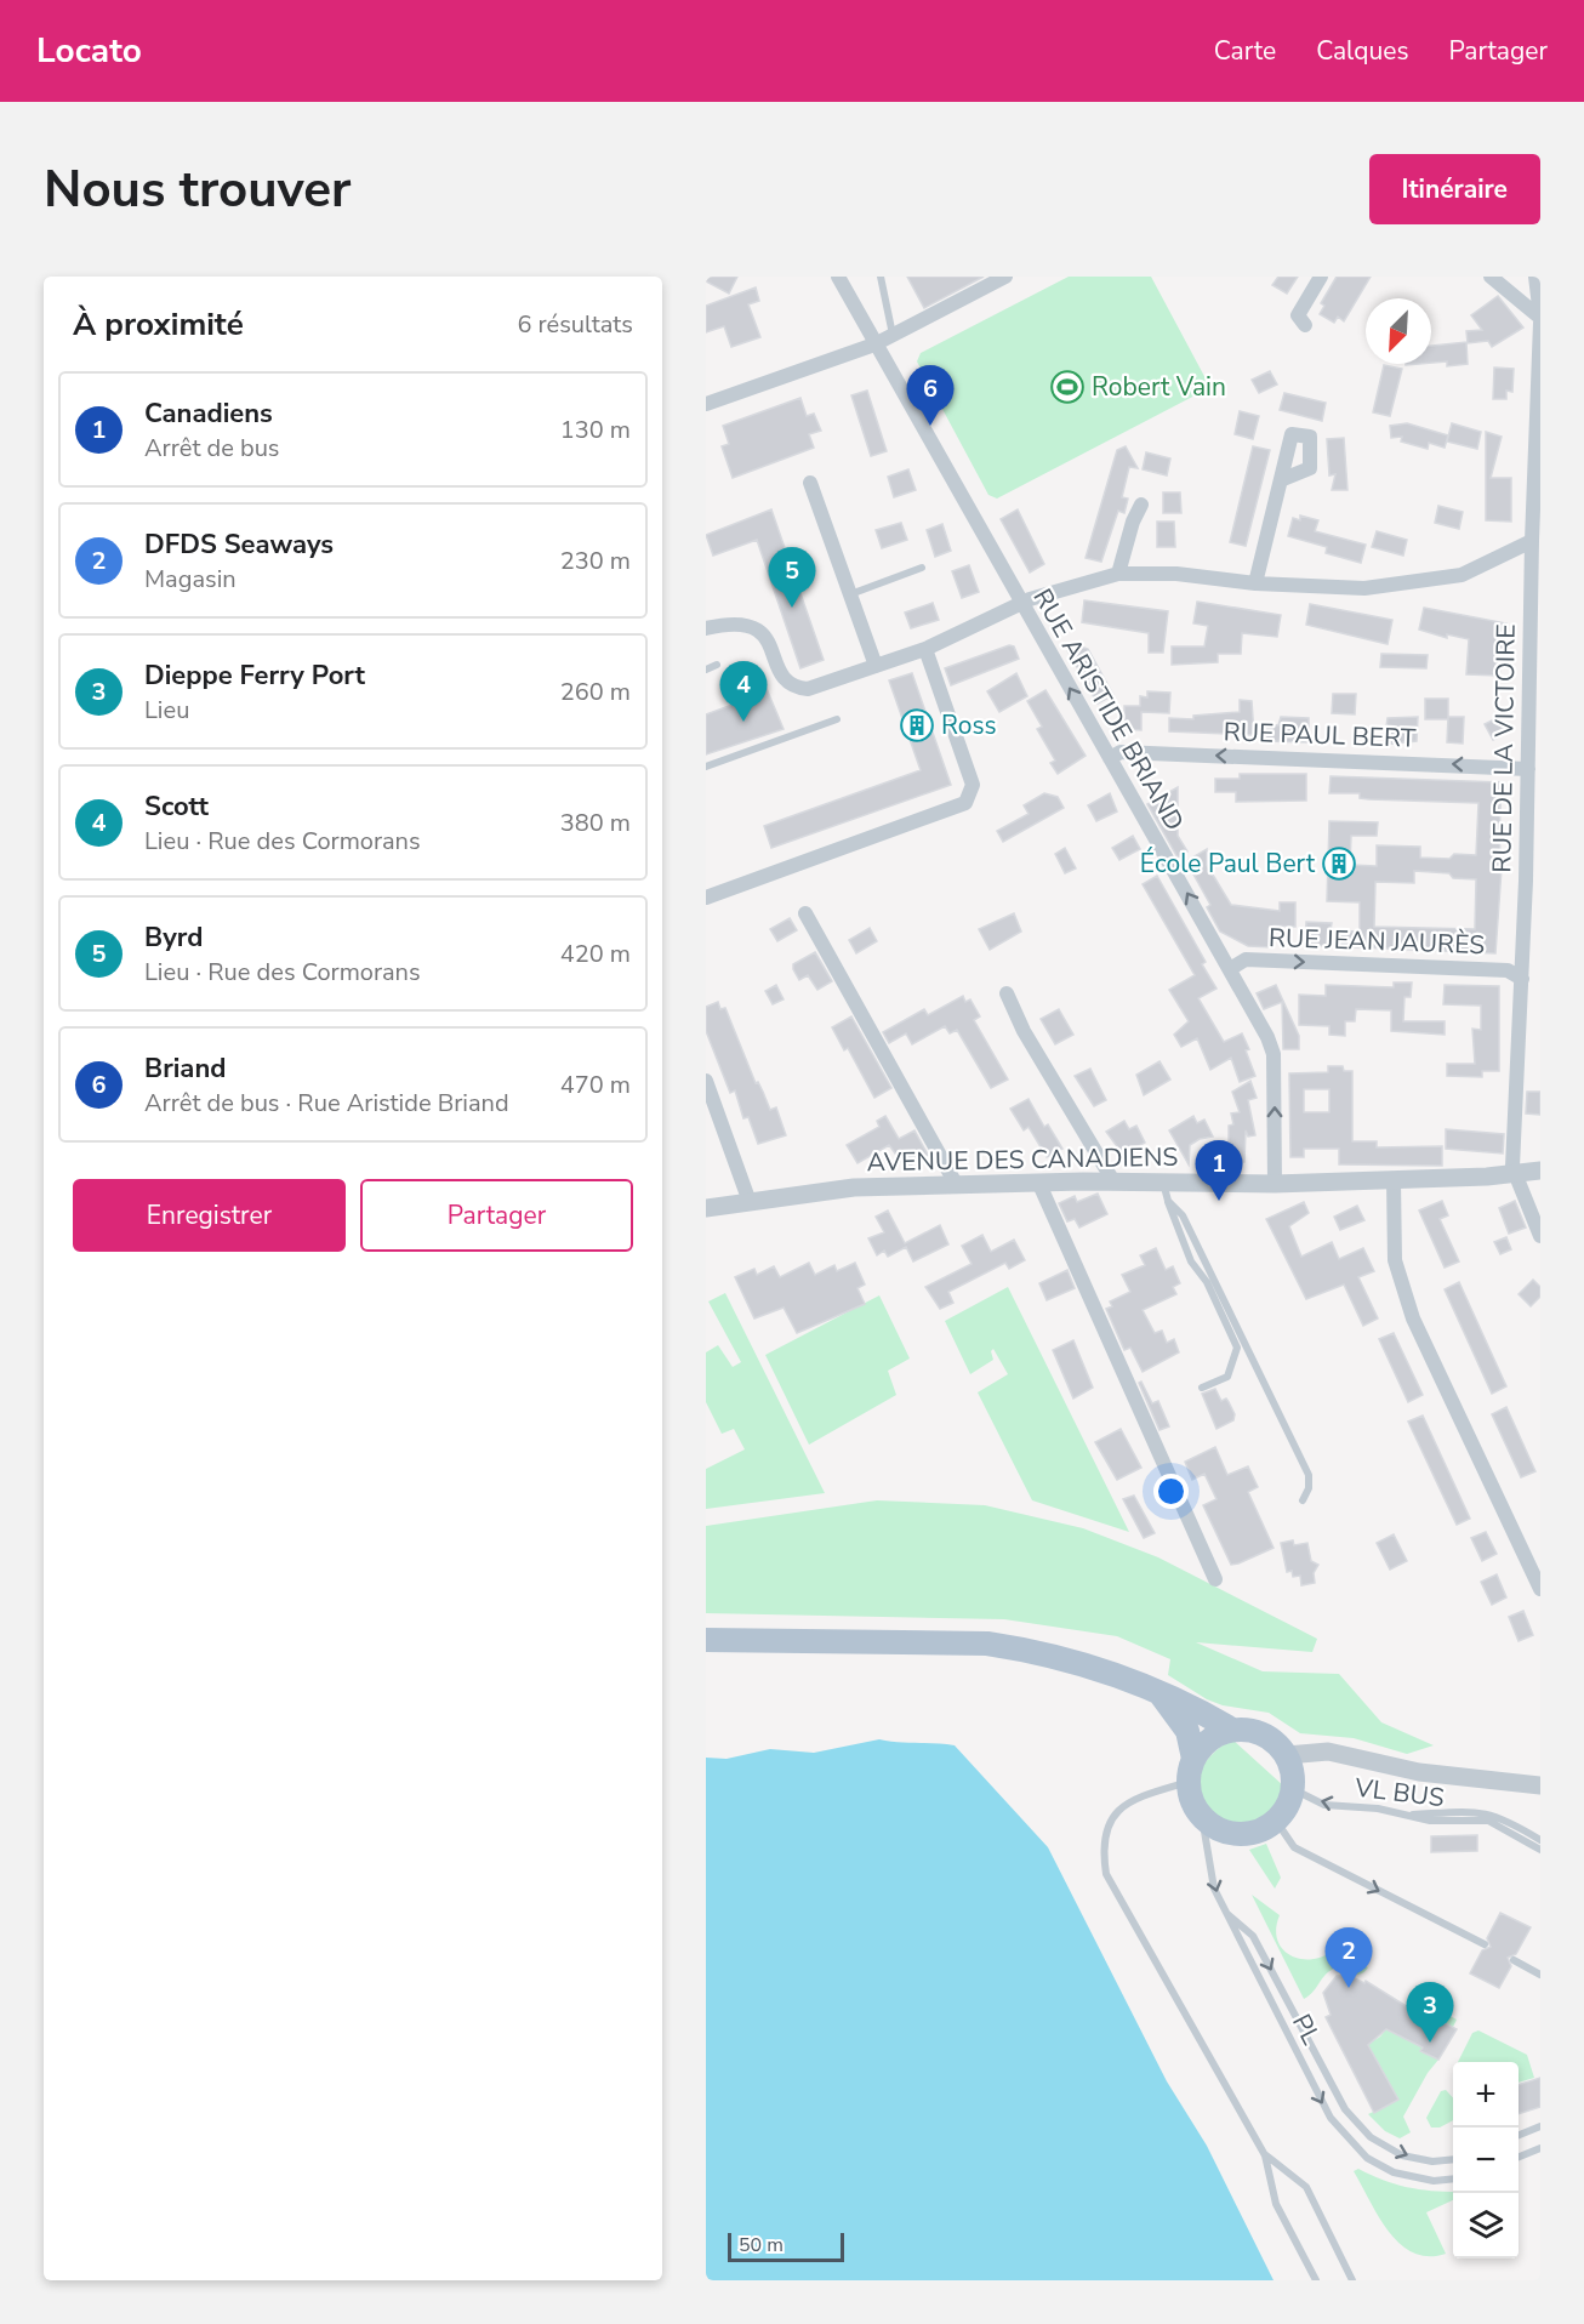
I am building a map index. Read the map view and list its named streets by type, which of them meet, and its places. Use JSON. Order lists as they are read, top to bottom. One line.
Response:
{"streets":{"street":["RUE ARISTIDE BRIAND","RUE PAUL BERT","RUE DE LA VICTOIRE","RUE JEAN JAURÈS","AVENUE DES CANADIENS"],"lane":["VL BUS","PL"]},"crossings":[["RUE ARISTIDE BRIAND","RUE PAUL BERT"],["RUE ARISTIDE BRIAND","RUE JEAN JAURÈS"],["RUE ARISTIDE BRIAND","AVENUE DES CANADIENS"],["RUE PAUL BERT","RUE DE LA VICTOIRE"],["RUE DE LA VICTOIRE","RUE JEAN JAURÈS"],["RUE DE LA VICTOIRE","AVENUE DES CANADIENS"],["VL BUS","PL"]],"one_way":["RUE ARISTIDE BRIAND","RUE PAUL BERT","RUE JEAN JAURÈS"],"places":{"sports":["Robert Vain"],"building":["Ross","École Paul Bert"]},"scale_bar":"50 m","north":"bottom left","page":{"header":"Locato","nav":["Carte","Calques","Partager"],"buttons":["Itinéraire",["Enregistrer","Partager"]],"title":"Nous trouver","heading":["À proximité","6 résultats"],"pins":["6","5","4","1","2","3"],"list":[{"mark":"1","name":"Canadiens","note":"Arrêt de bus","value":"130 m"},{"mark":"2","name":"DFDS Seaways","note":"Magasin","value":"230 m"},{"mark":"3","name":"Dieppe Ferry Port","note":"Lieu","value":"260 m"},{"mark":"4","name":"Scott","note":"Lieu · Rue des Cormorans","value":"380 m"},{"mark":"5","name":"Byrd","note":"Lieu · Rue des Cormorans","value":"420 m"},{"mark":"6","name":"Briand","note":"Arrêt de bus · Rue Aristide Briand","value":"470 m"}],"map_buttons":["+","−"],"scale":"50 m"}}
